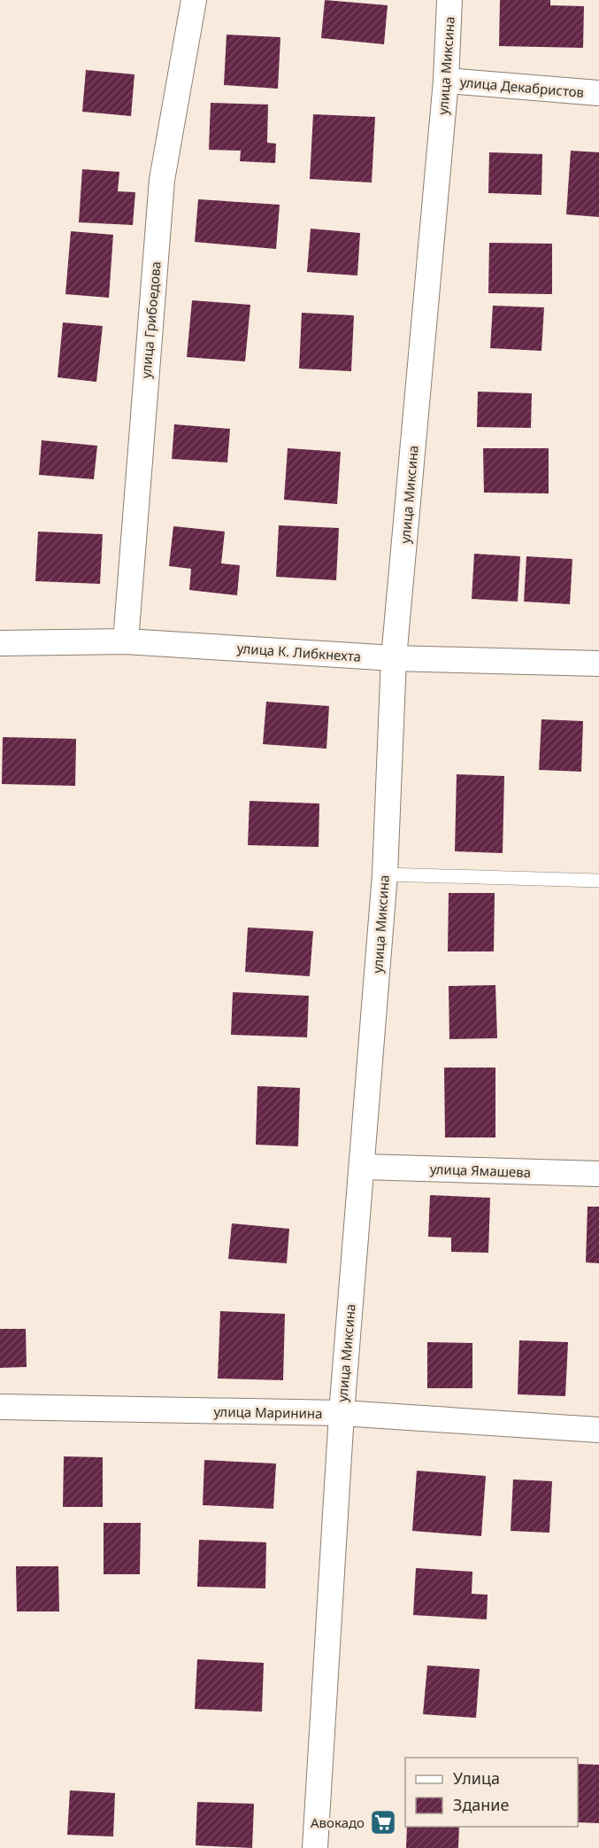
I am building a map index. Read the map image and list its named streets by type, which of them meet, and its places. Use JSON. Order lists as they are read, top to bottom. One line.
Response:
{"streets":{"street":["улица Миксина","улица Декабристов","улица Грибоедова","улица К. Либкнехта","улица Ямашева","улица Маринина"]},"crossings":[["улица Миксина","улица Декабристов"],["улица Миксина","улица К. Либкнехта"],["улица Миксина","улица Ямашева"],["улица Миксина","улица Маринина"],["улица Грибоедова","улица К. Либкнехта"]],"places":{"supermarket":["Авокадо"]},"legend":["Улица","Здание"]}
